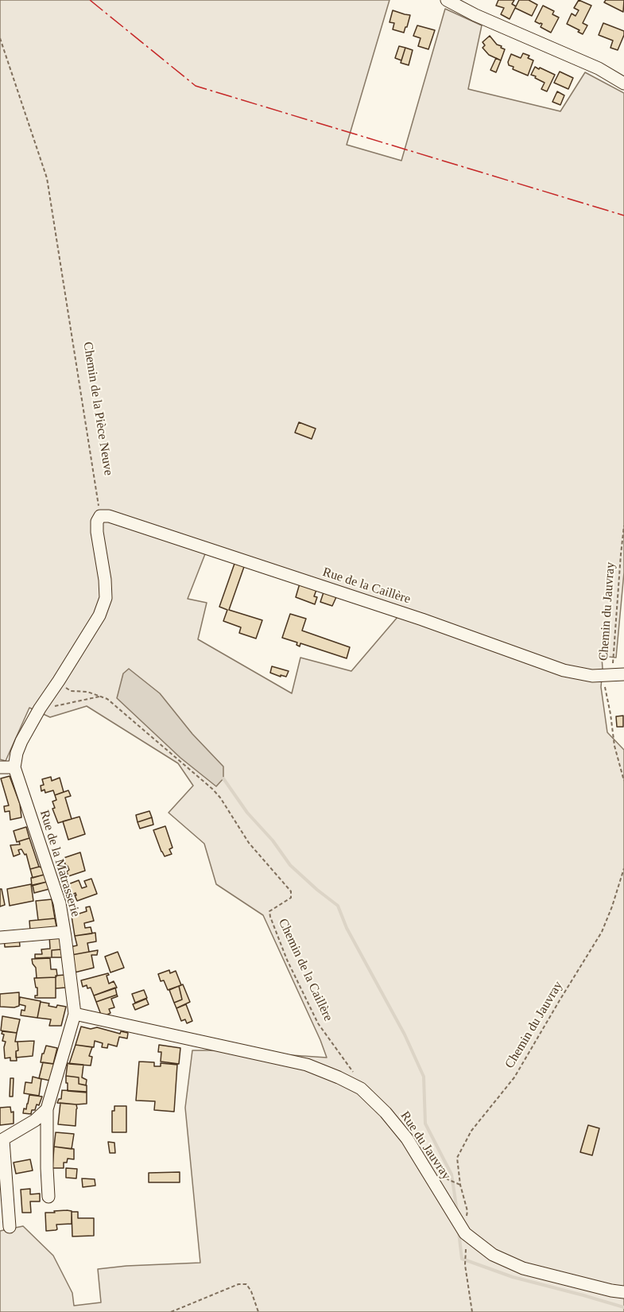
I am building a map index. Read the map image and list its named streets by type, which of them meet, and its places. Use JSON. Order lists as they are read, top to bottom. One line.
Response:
{"streets":{"street":["Rue de la Caillère","Rue de la Matrasserie","Rue du Jauvray"],"path":["Chemin de la Pièce Neuve","Chemin du Jauvray","Chemin de la Caillère"]},"crossings":[["Chemin de la Pièce Neuve","Rue de la Caillère"],["Rue de la Caillère","Chemin du Jauvray"],["Rue de la Matrasserie","Rue du Jauvray"]]}
